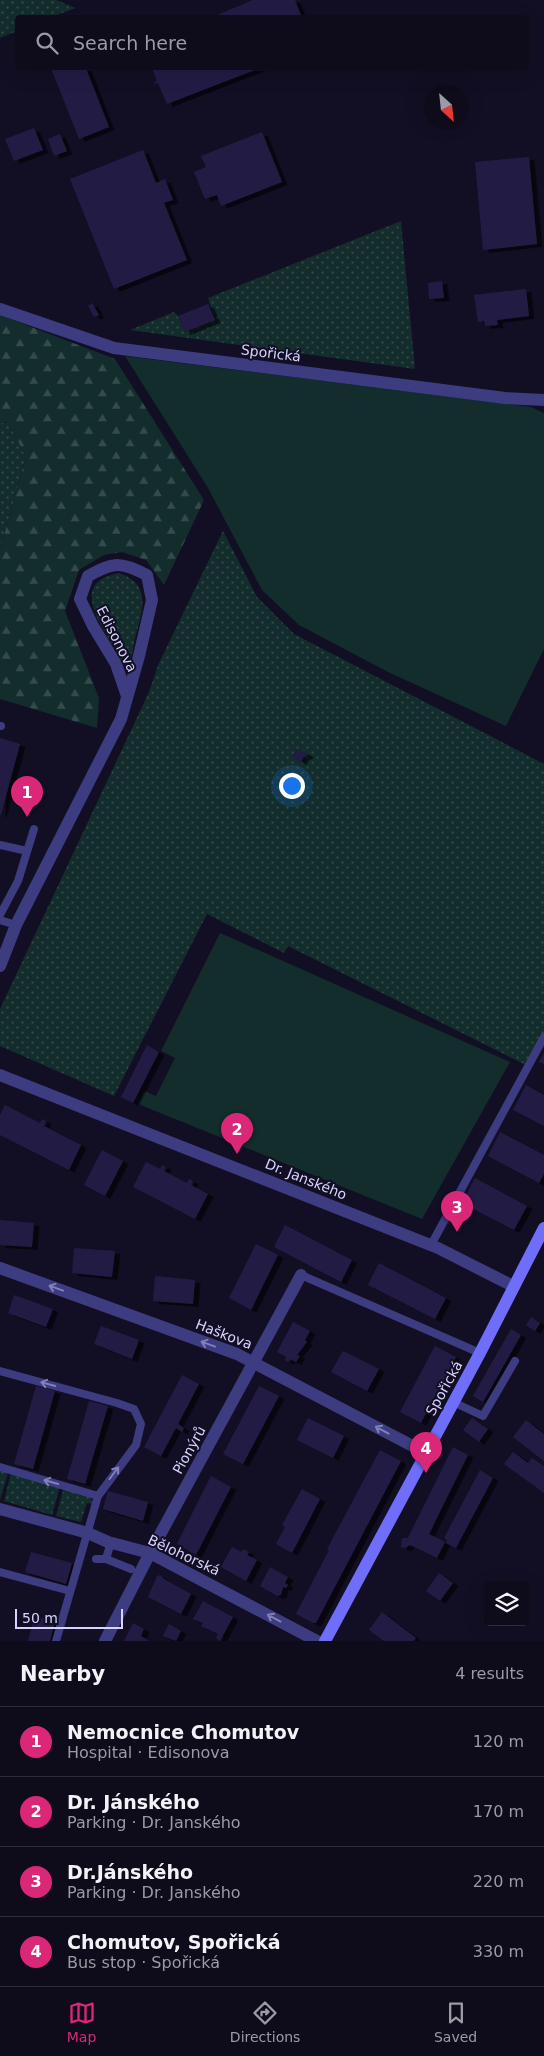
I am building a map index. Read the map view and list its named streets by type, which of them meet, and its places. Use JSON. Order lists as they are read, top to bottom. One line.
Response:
{"streets":{"street":["Spořická","Edisonova","Dr. Janského","Haškova","Pionýrů","Bělohorská"]},"crossings":[["Spořická","Dr. Janského"],["Spořická","Haškova"],["Haškova","Pionýrů"],["Pionýrů","Bělohorská"]],"one_way":["Haškova","Bělohorská"],"scale_bar":"50 m","north":"bottom right","page":{"search":"Search here","pins":["1","2","3","4"],"scale":"50 m","heading":["Nearby","4 results"],"list":[{"mark":"1","name":"Nemocnice Chomutov","note":"Hospital · Edisonova","value":"120 m"},{"mark":"2","name":"Dr. Jánského","note":"Parking · Dr. Janského","value":"170 m"},{"mark":"3","name":"Dr.Jánského","note":"Parking · Dr. Janského","value":"220 m"},{"mark":"4","name":"Chomutov, Spořická","note":"Bus stop · Spořická","value":"330 m"}],"nav":["Map","Directions","Saved"]}}
